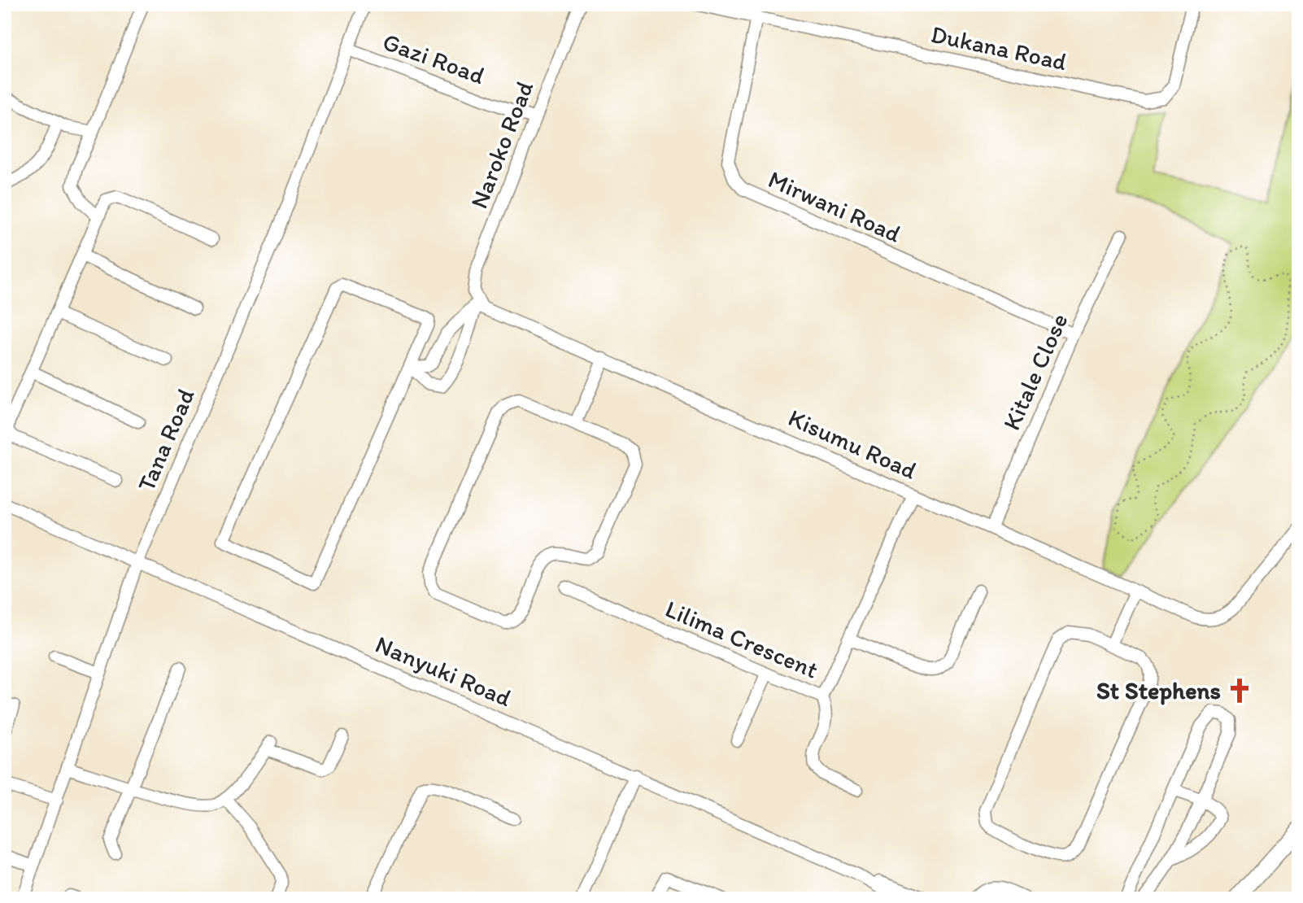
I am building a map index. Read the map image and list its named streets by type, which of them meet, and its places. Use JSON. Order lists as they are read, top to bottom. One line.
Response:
{"streets":{"street":["Dukana Road","Gazi Road","Naroko Road","Mirwani Road","Kitale Close","Tana Road","Kisumu Road","Lilima Crescent","Nanyuki Road"]},"crossings":[["Dukana Road","Mirwani Road"],["Gazi Road","Naroko Road"],["Gazi Road","Tana Road"],["Naroko Road","Kisumu Road"],["Mirwani Road","Kitale Close"],["Kitale Close","Kisumu Road"],["Tana Road","Nanyuki Road"],["Kisumu Road","Lilima Crescent"]],"places":{"church":["St Stephens"]}}
